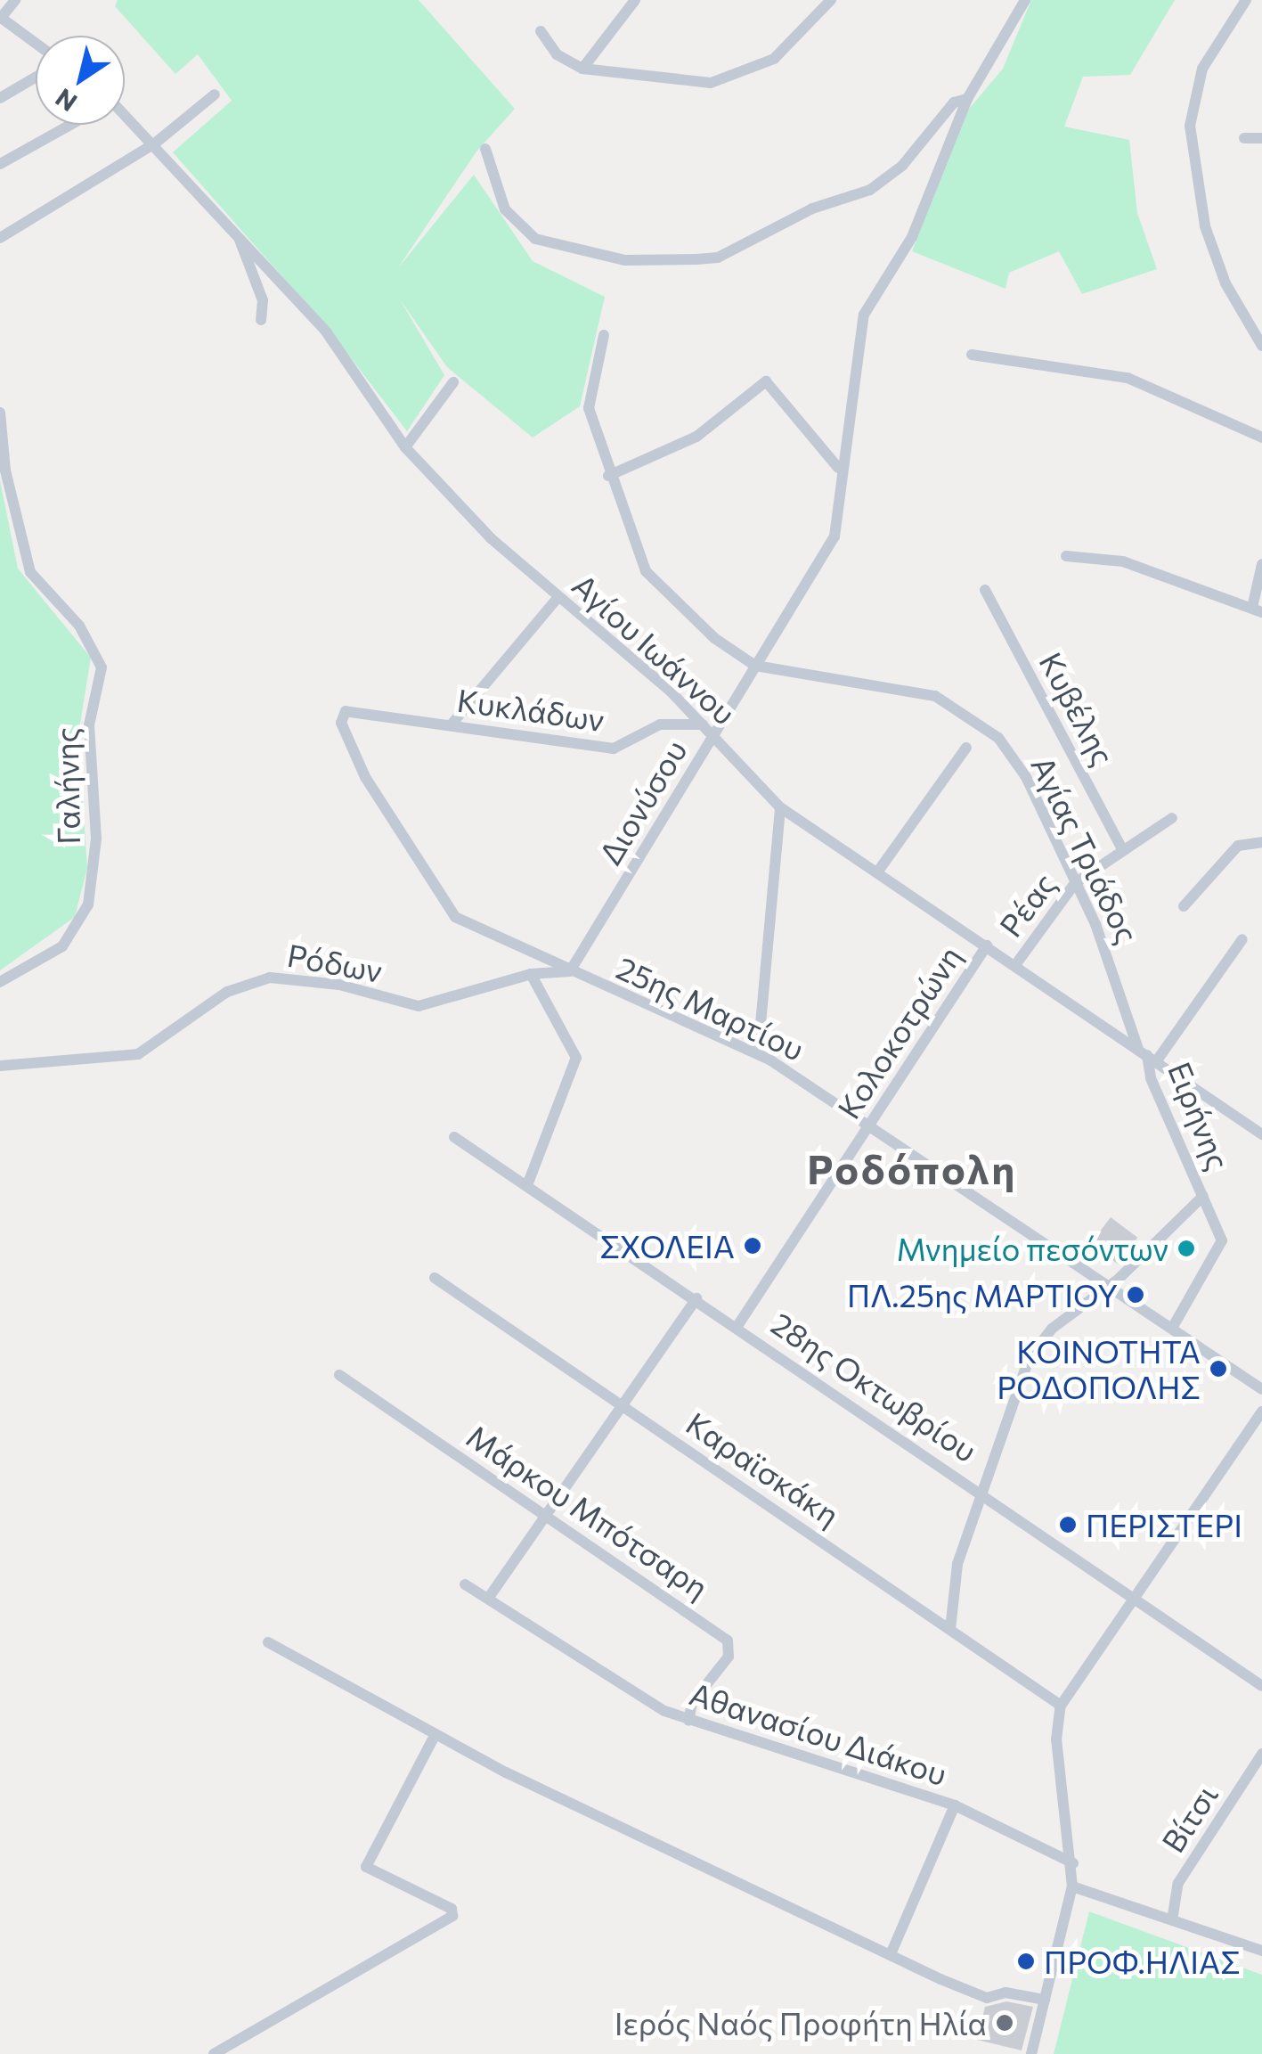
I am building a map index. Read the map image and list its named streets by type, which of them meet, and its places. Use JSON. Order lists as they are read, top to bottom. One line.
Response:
{"streets":{"street":["Αγίου Ιωάννου","Κυβέλης","Κυκλάδων","Γαλήνης","Διονύσου","Αγίας Τριάδος","Ρέας","Ρόδων","25ης Μαρτίου","Κολοκοτρώνη","Ειρήνης","28ης Οκτωβρίου","Καραϊσκάκη","Μάρκου Μπότσαρη","Αθανασίου Διάκου","Βίτσι"]},"crossings":[["Αγίου Ιωάννου","Κυκλάδων"],["Αγίου Ιωάννου","Διονύσου"],["Αγίου Ιωάννου","Αγίας Τριάδος"],["Αγίου Ιωάννου","Ρέας"],["Αγίου Ιωάννου","Κολοκοτρώνη"],["Αγίου Ιωάννου","Ειρήνης"],["Κυβέλης","Ρέας"],["Κυκλάδων","Διονύσου"],["Κυκλάδων","25ης Μαρτίου"],["Διονύσου","Αγίας Τριάδος"],["Διονύσου","Ρόδων"],["Διονύσου","25ης Μαρτίου"],["Αγίας Τριάδος","Ρέας"],["Αγίας Τριάδος","Ειρήνης"],["Ρόδων","25ης Μαρτίου"],["25ης Μαρτίου","Κολοκοτρώνη"],["25ης Μαρτίου","Ειρήνης"],["Κολοκοτρώνη","28ης Οκτωβρίου"],["Ειρήνης","28ης Οκτωβρίου"],["Ειρήνης","Καραϊσκάκη"],["Μάρκου Μπότσαρη","Αθανασίου Διάκου"]],"districts":["Ροδόπολη"],"places":["ΣΧΟΛΕΙΑ","Μνημείο πεσόντων","ΠΛ.25ης ΜΑΡΤΙΟΥ","ΚΟΙΝΟΤΗΤΑ ΡΟΔΟΠΟΛΗΣ","ΠΕΡΙΣΤΕΡΙ","ΠΡΟΦ.ΗΛΙΑΣ","Ιερός Ναός Προφήτη Ηλία"],"north":"bottom left"}
